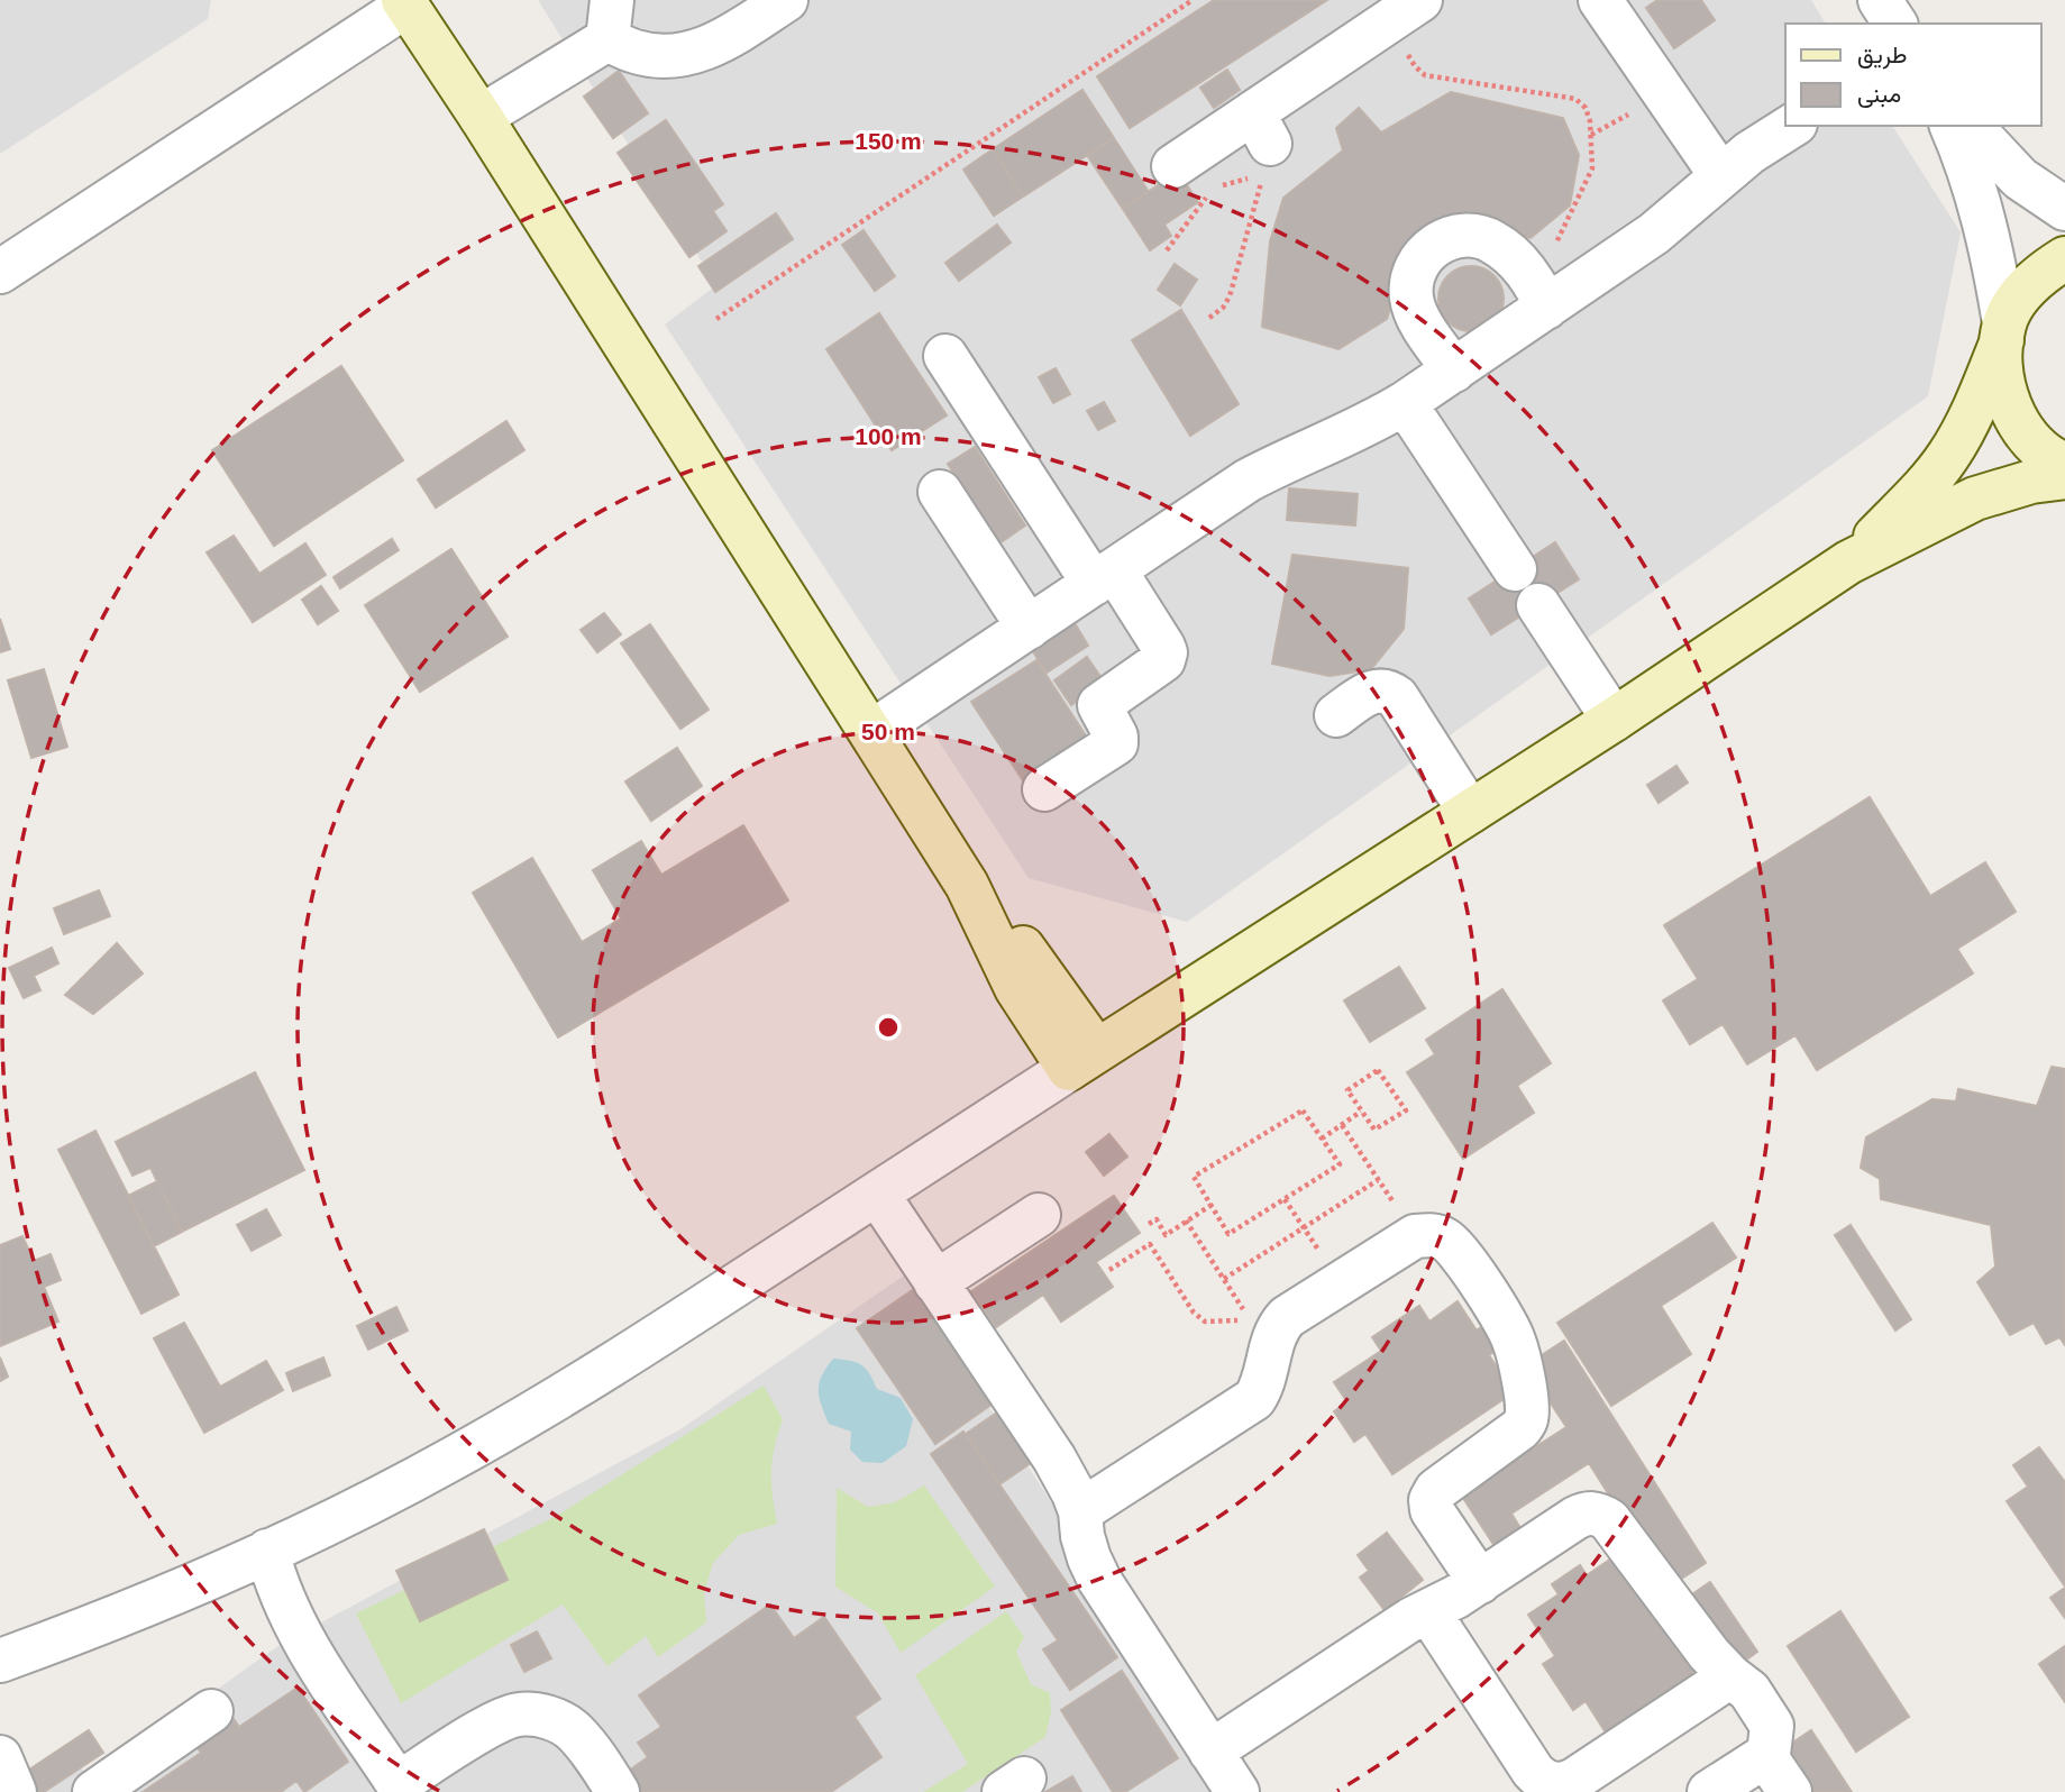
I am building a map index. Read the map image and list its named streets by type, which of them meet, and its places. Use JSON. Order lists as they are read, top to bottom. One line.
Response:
{"legend":["طريق","مبنى"],"rings":["150 m","100 m","50 m"]}
